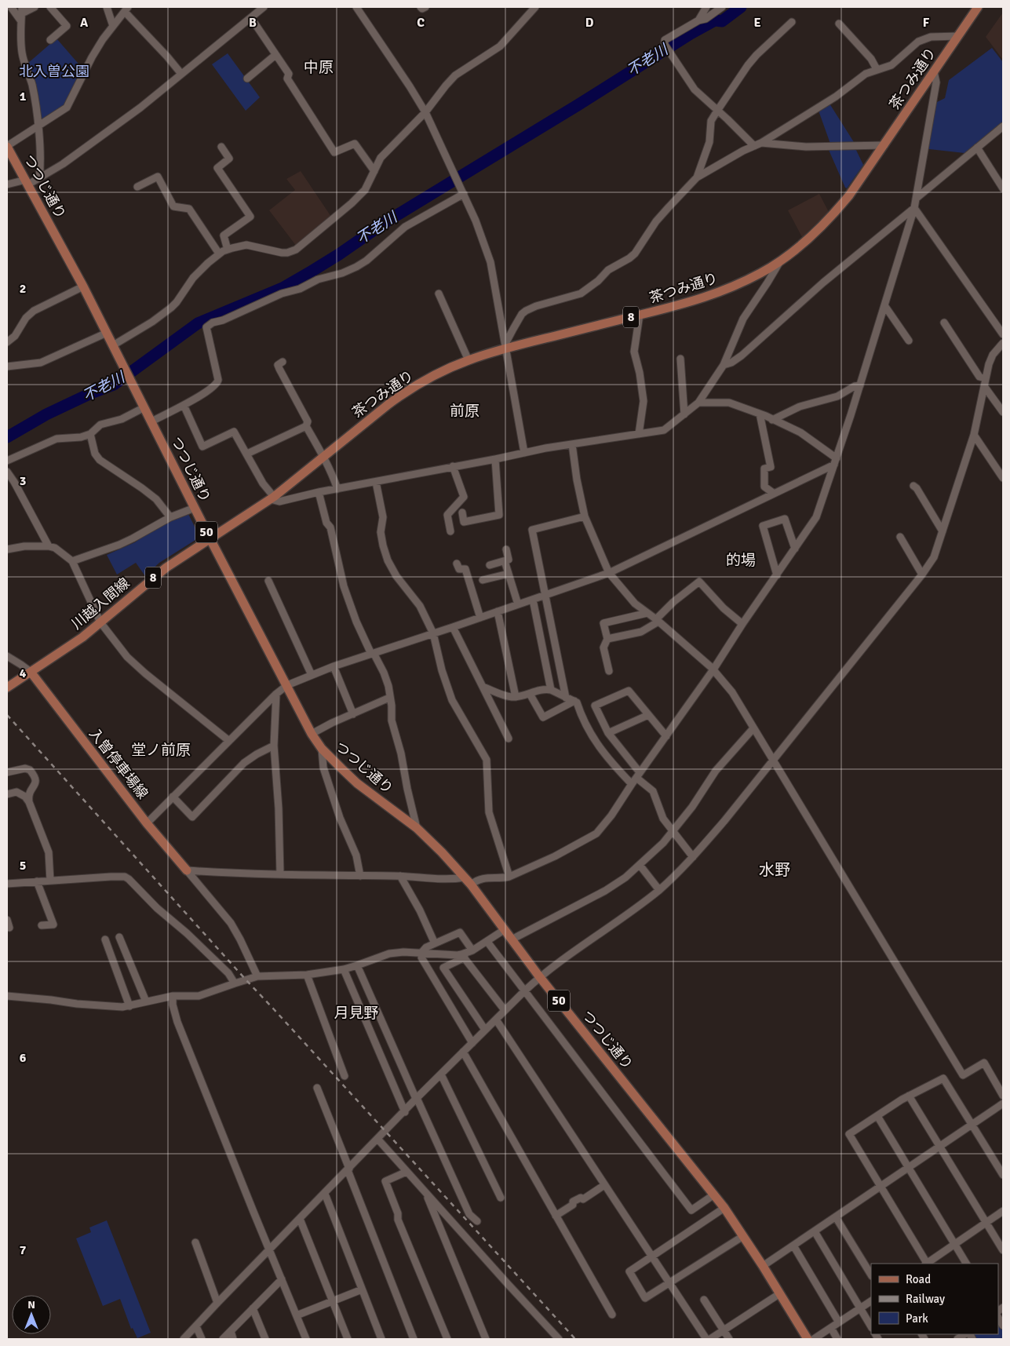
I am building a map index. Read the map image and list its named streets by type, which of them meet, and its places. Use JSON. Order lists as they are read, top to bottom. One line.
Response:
{"streets":{"main road":["茶つみ通り","つつじ通り","8","50","川越入間線","入曽停車場線"]},"crossings":[["茶つみ通り","つつじ通り"],["茶つみ通り","川越入間線"],["つつじ通り","川越入間線"],["川越入間線","入曽停車場線"]],"districts":["中原","前原","的場","堂ノ前原","水野","月見野"],"water":["不老川"],"parks":["北入曽公園"],"legend":["Road","Railway","Park"],"north":"top","grid":{"columns":["A","B","C","D","E","F"],"rows":["1","2","3","4","5","6","7"]}}
